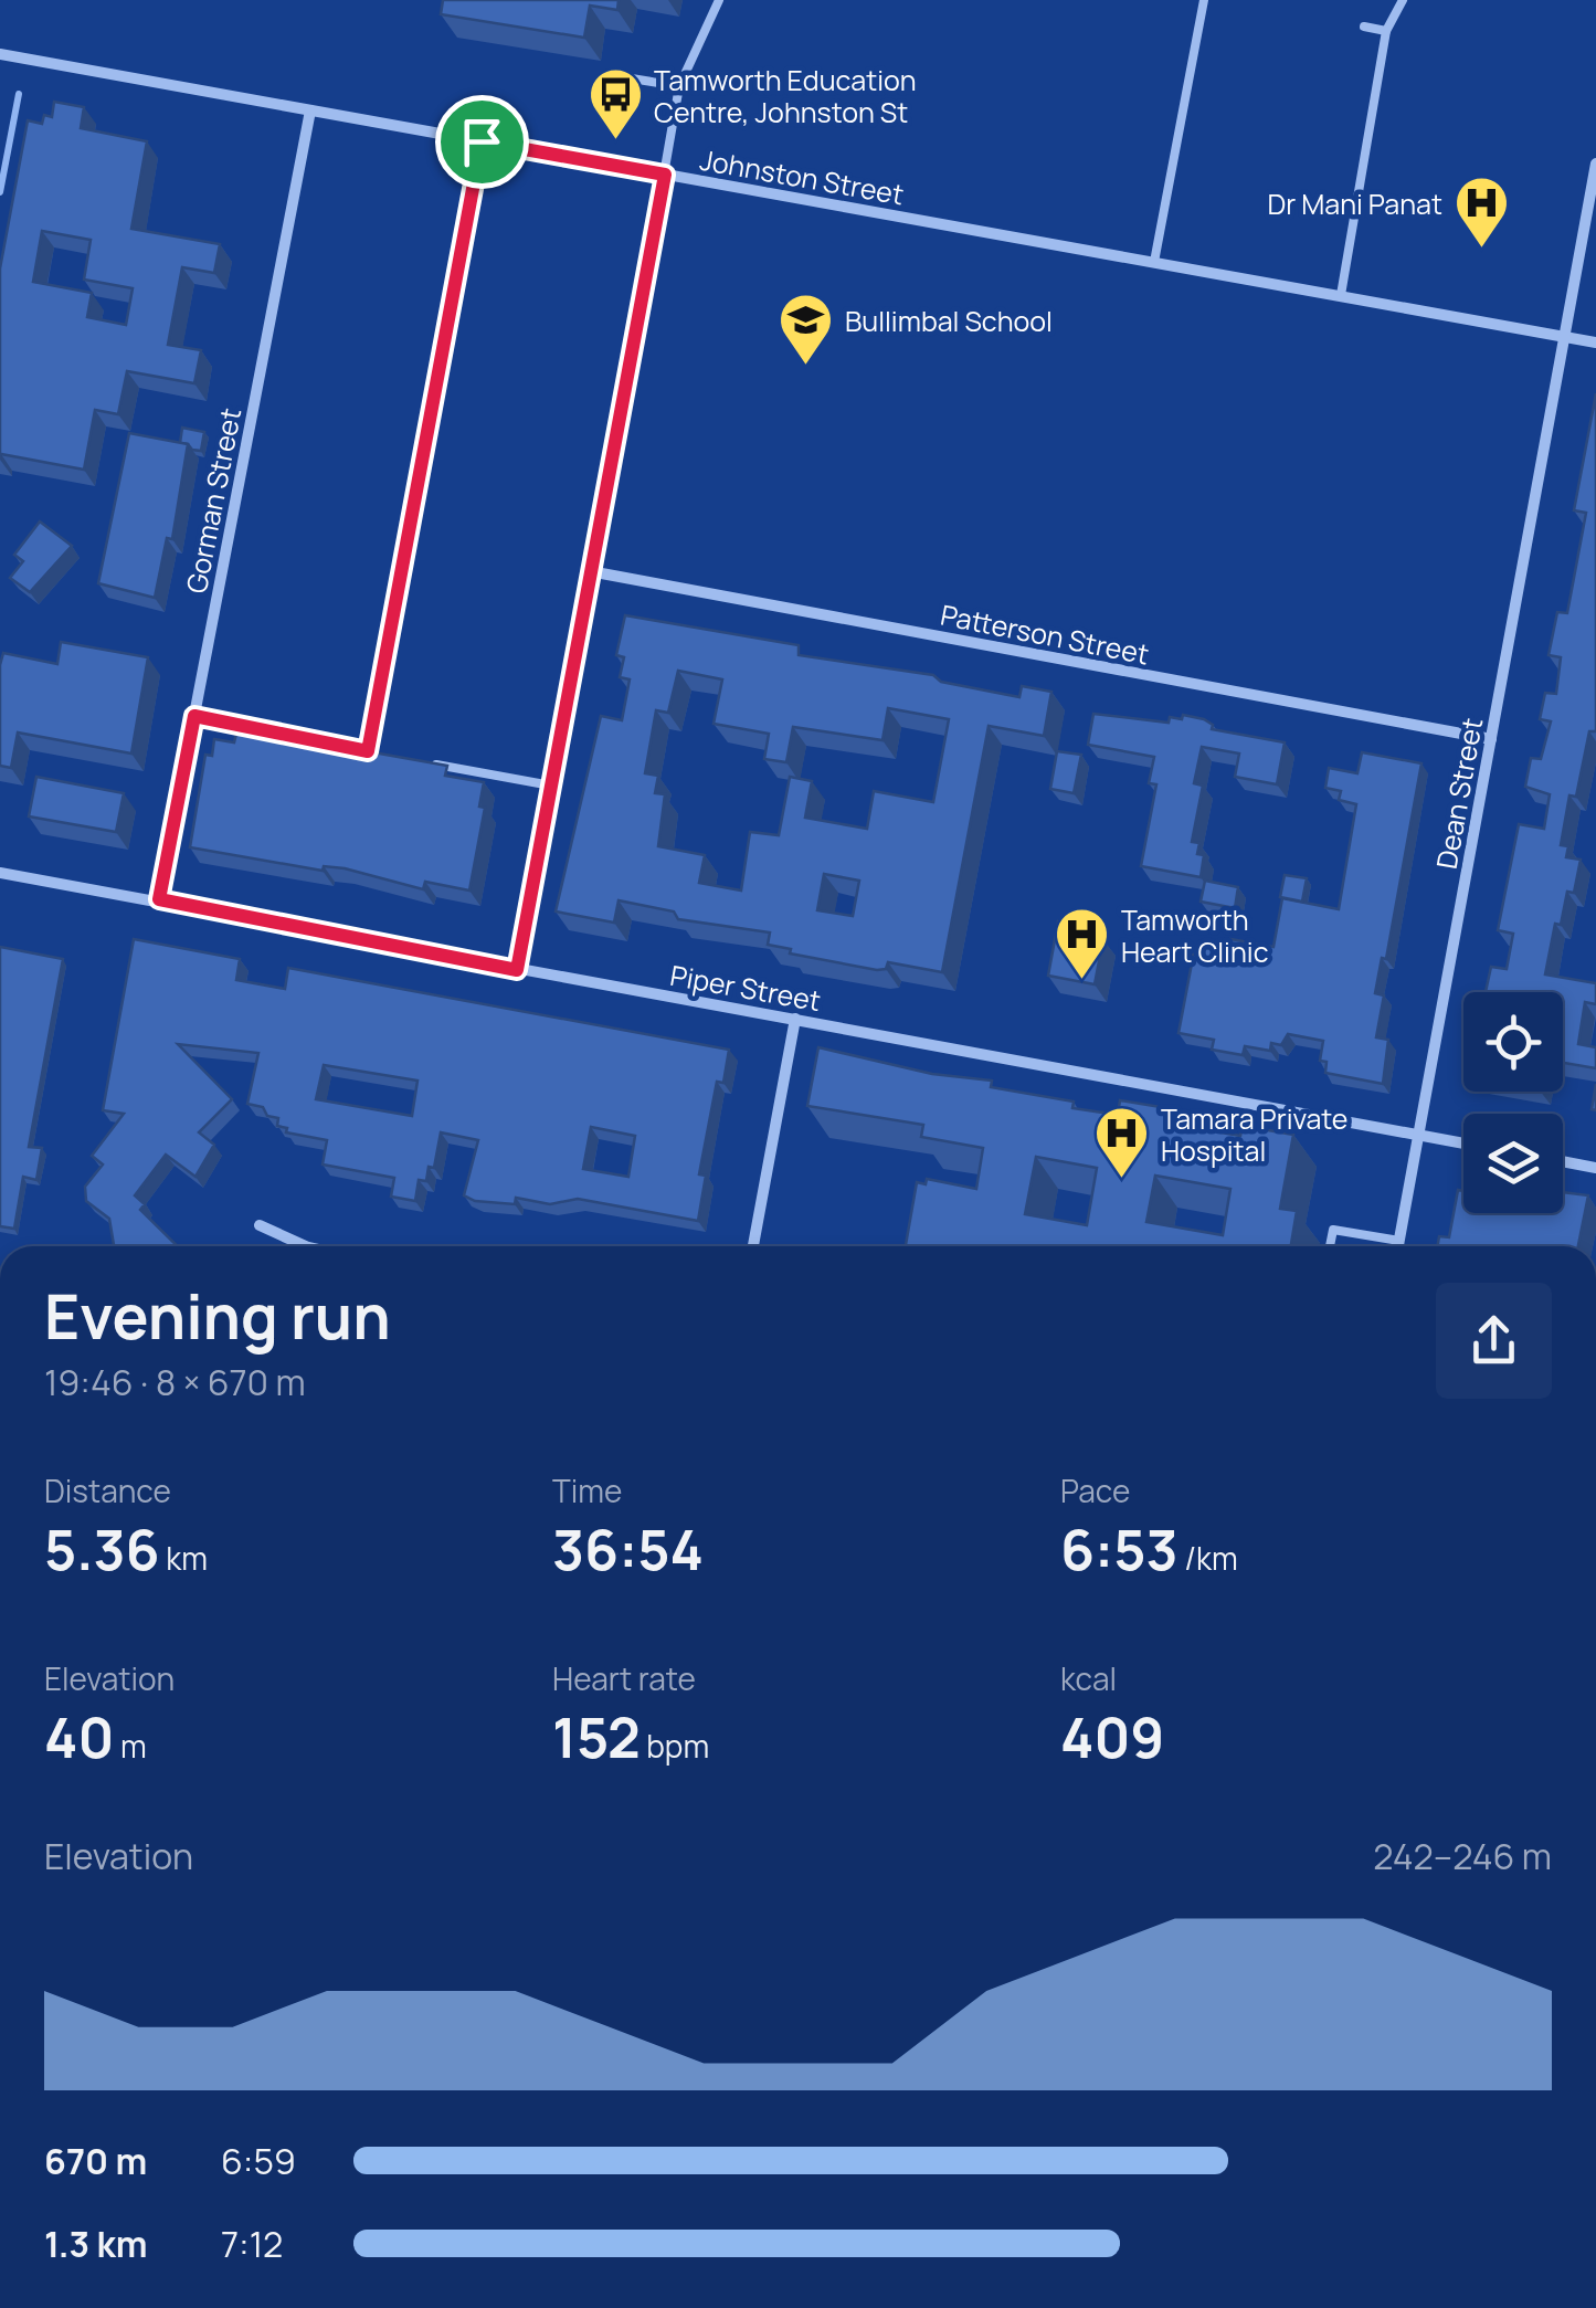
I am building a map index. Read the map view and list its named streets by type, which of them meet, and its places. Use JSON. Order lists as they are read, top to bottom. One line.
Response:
{"streets":{"street":["Johnston Street","Gorman Street","Patterson Street","Dean Street","Piper Street"]},"crossings":[["Johnston Street","Gorman Street"],["Johnston Street","Dean Street"],["Gorman Street","Piper Street"],["Patterson Street","Dean Street"],["Dean Street","Piper Street"]],"places":{"bus stop":["Tamworth Education Centre, Johnston St"],"hospital":["Dr Mani Panat","Tamworth Heart Clinic","Tamara Private Hospital"],"school or university":["Bullimbal School"]},"page":{"heading":["Evening run","19:46 · 8 × 670 m"],"stats":[["Distance","5.36 km"],["Time","36:54"],["Pace","6:53 /km"],["Elevation","40 m"],["Heart rate","152 bpm"],["kcal","409"]],"chart":["Elevation","242–246 m"],"list":[{"name":"670 m","note":"6:59"},{"name":"1.3 km","note":"7:12"}]}}
